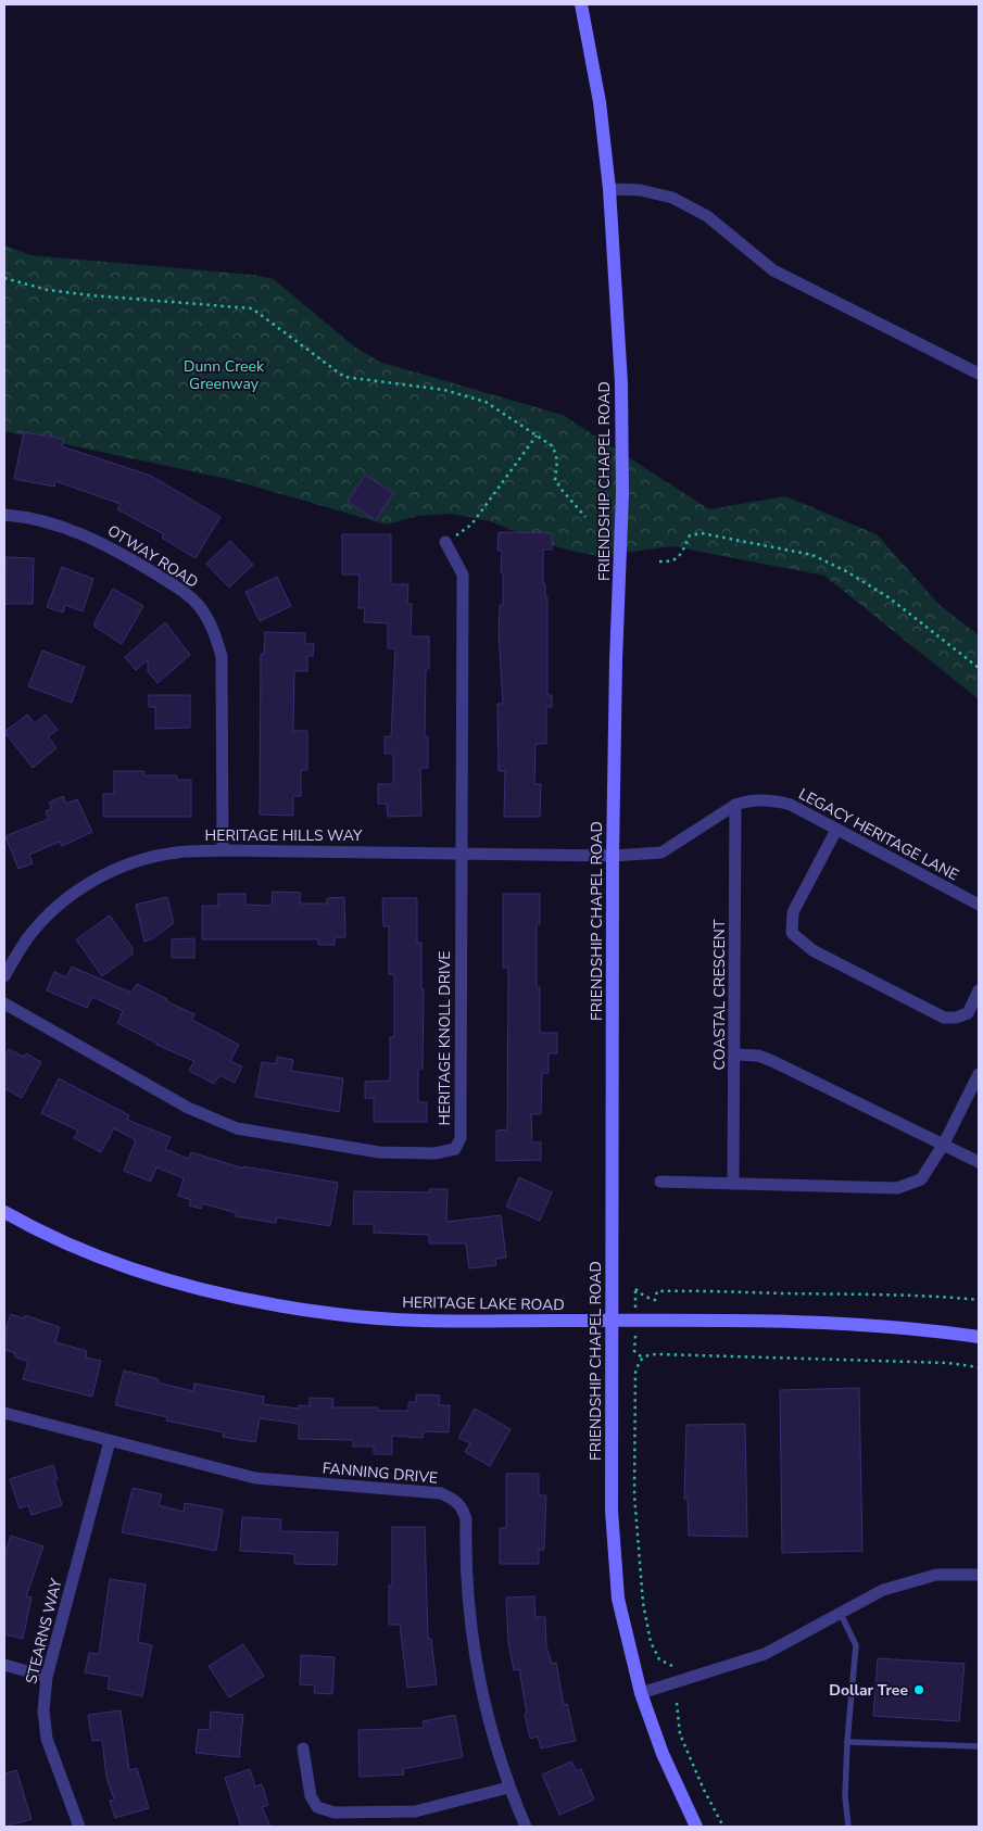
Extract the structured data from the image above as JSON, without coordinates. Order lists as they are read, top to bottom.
{
  "streets": {
    "street": [
      "FRIENDSHIP CHAPEL ROAD",
      "OTWAY ROAD",
      "LEGACY HERITAGE LANE",
      "HERITAGE HILLS WAY",
      "COASTAL CRESCENT",
      "HERITAGE KNOLL DRIVE",
      "HERITAGE LAKE ROAD",
      "FANNING DRIVE",
      "STEARNS WAY"
    ]
  },
  "crossings": [
    ["FRIENDSHIP CHAPEL ROAD", "LEGACY HERITAGE LANE"],
    ["FRIENDSHIP CHAPEL ROAD", "HERITAGE HILLS WAY"],
    ["FRIENDSHIP CHAPEL ROAD", "HERITAGE LAKE ROAD"],
    ["OTWAY ROAD", "HERITAGE HILLS WAY"],
    ["LEGACY HERITAGE LANE", "HERITAGE HILLS WAY"],
    ["LEGACY HERITAGE LANE", "COASTAL CRESCENT"],
    ["HERITAGE HILLS WAY", "HERITAGE KNOLL DRIVE"],
    ["FANNING DRIVE", "STEARNS WAY"]
  ],
  "parks": ["Dunn Creek Greenway"],
  "places": ["Dollar Tree"]
}
